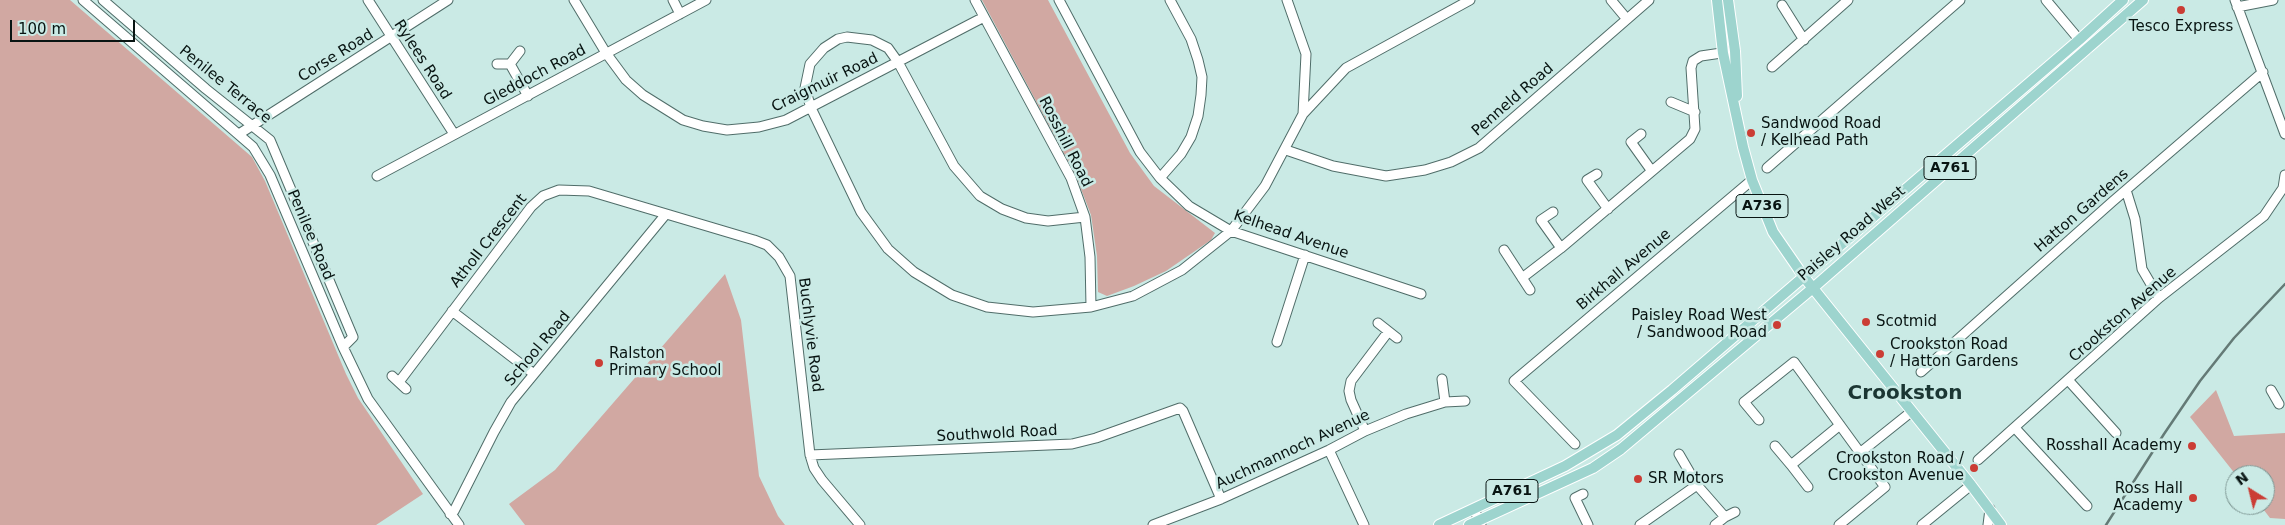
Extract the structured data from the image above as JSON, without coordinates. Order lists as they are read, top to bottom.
{
  "streets": {
    "main road": ["A761", "A736", "Paisley Road West"],
    "street": [
      "Corse Road",
      "Rylees Road",
      "Gleddoch Road",
      "Craigmuir Road",
      "Penilee Terrace",
      "Penneld Road",
      "Rosshill Road",
      "Hatton Gardens",
      "Penilee Road",
      "Kelhead Avenue",
      "Atholl Crescent",
      "Birkhall Avenue",
      "Crookston Avenue",
      "Buchlyvie Road",
      "School Road",
      "Southwold Road",
      "Auchmannoch Avenue"
    ]
  },
  "crossings": [
    ["Corse Road", "Rylees Road"],
    ["Corse Road", "Penilee Terrace"],
    ["Corse Road", "Penilee Road"],
    ["Rylees Road", "Gleddoch Road"],
    ["Gleddoch Road", "Craigmuir Road"],
    ["Craigmuir Road", "Rosshill Road"],
    ["Penilee Terrace", "Penilee Road"],
    ["A761", "Paisley Road West"],
    ["A736", "Paisley Road West"],
    ["A736", "Birkhall Avenue"],
    ["Penilee Road", "School Road"],
    ["Atholl Crescent", "Buchlyvie Road"],
    ["Atholl Crescent", "School Road"],
    ["Buchlyvie Road", "School Road"],
    ["Buchlyvie Road", "Southwold Road"],
    ["Southwold Road", "Auchmannoch Avenue"]
  ],
  "districts": ["Crookston"],
  "places": [
    "Tesco Express",
    "Sandwood Road / Kelhead Path",
    "Scotmid",
    "Paisley Road West / Sandwood Road",
    "Crookston Road / Hatton Gardens",
    "Ralston Primary School",
    "Rosshall Academy",
    "Crookston Road / Crookston Avenue",
    "SR Motors",
    "Ross Hall Academy"
  ],
  "scale_bar": "100 m",
  "north": "top left"
}
